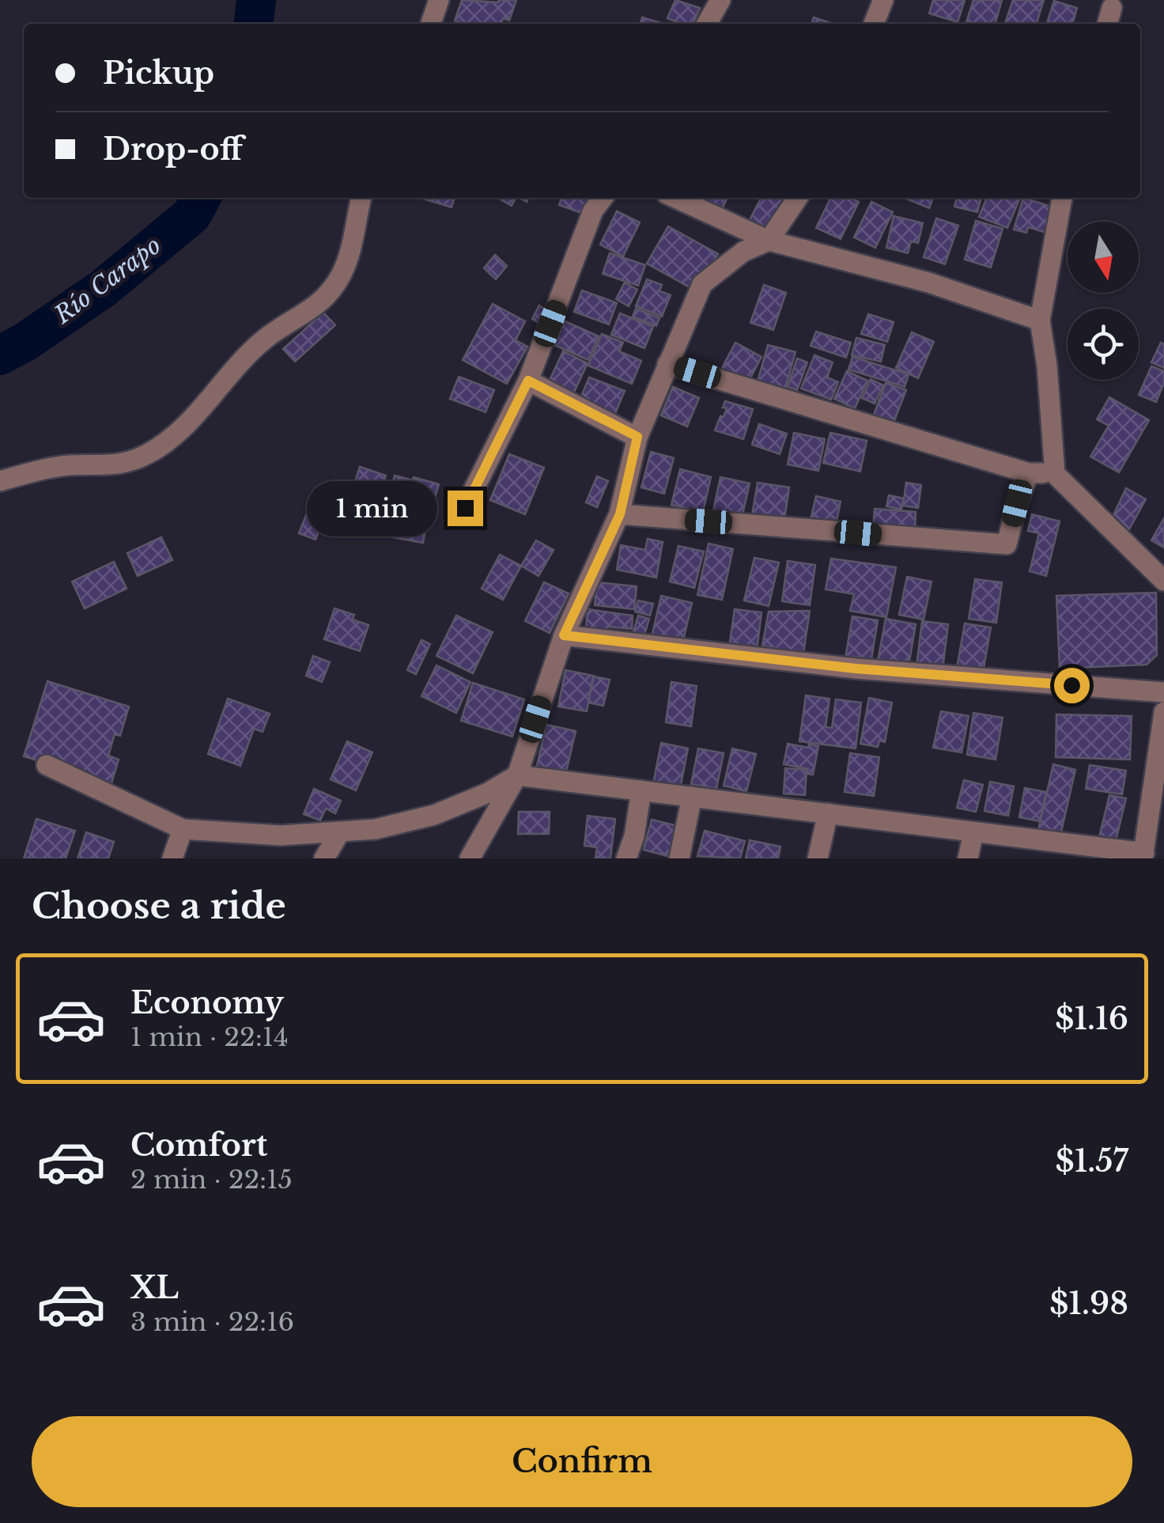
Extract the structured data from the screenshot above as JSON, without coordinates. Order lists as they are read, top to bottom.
{
  "water": ["Río Carapo"],
  "north": "bottom",
  "page": {
    "banner": ["Pickup", "Drop-off"],
    "bubble": "1 min",
    "heading": "Choose a ride",
    "list": [
      {
        "name": "Economy",
        "note": "1 min · 22:14",
        "value": "$1.16"
      },
      {
        "name": "Comfort",
        "note": "2 min · 22:15",
        "value": "$1.57"
      },
      {
        "name": "XL",
        "note": "3 min · 22:16",
        "value": "$1.98"
      }
    ],
    "buttons": "Confirm"
  }
}
